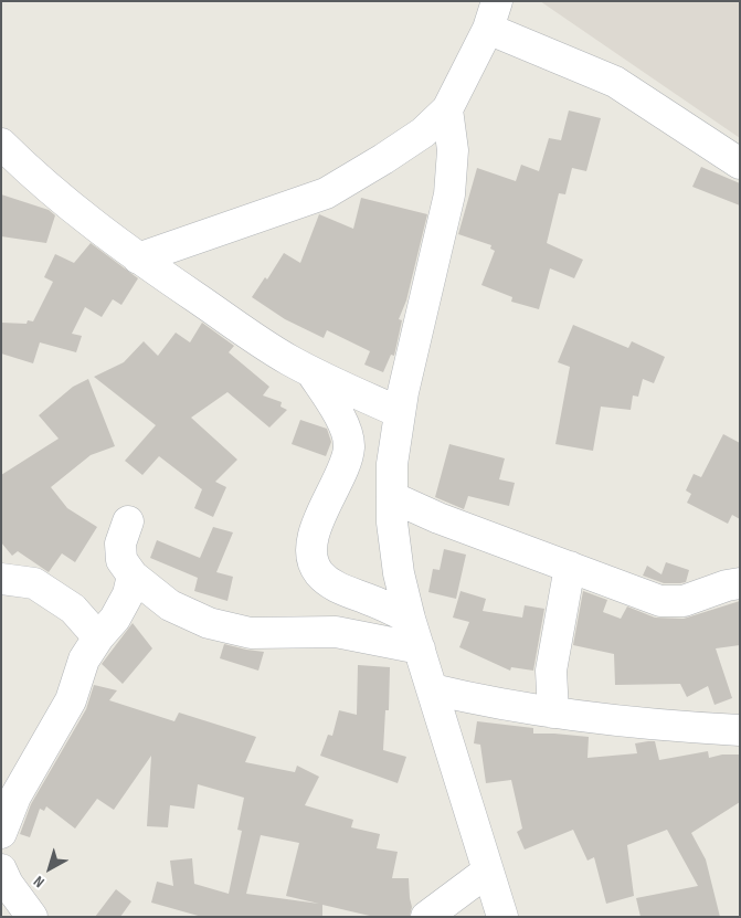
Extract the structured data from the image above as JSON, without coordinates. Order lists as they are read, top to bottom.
{
  "north": "bottom left"
}
